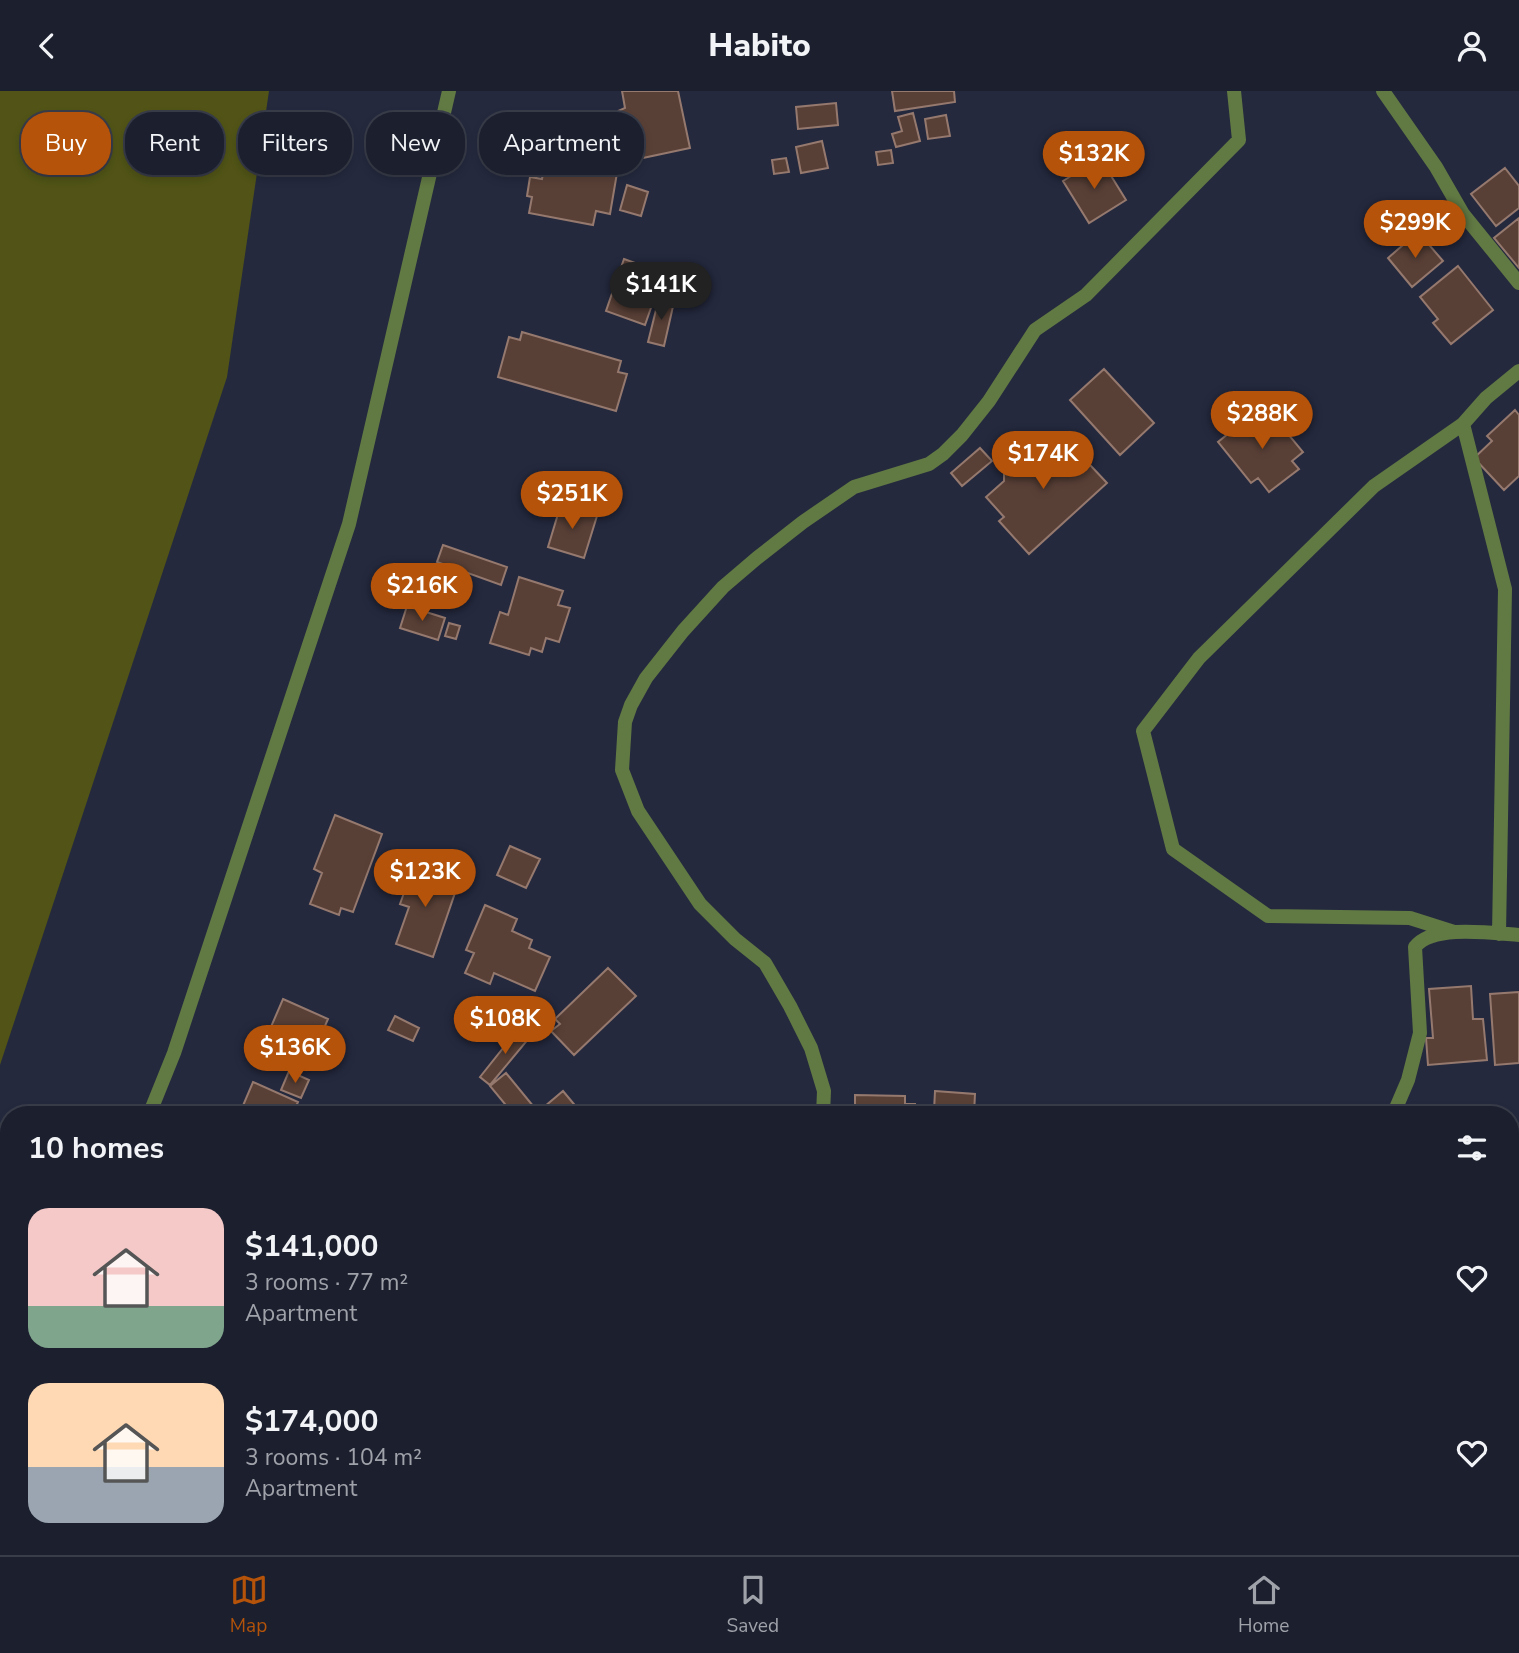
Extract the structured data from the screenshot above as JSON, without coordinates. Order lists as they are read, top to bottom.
{
  "page": {
    "header": "Habito",
    "chip": [
      "Buy",
      "Rent",
      "Filters",
      "New",
      "Apartment"
    ],
    "price": [
      "$132K",
      "$299K",
      "$141K",
      "$288K",
      "$174K",
      "$251K",
      "$216K",
      "$123K",
      "$108K",
      "$136K"
    ],
    "heading": "10 homes",
    "list": [
      {
        "name": "$141,000",
        "note": "3 rooms · 77 m² · Apartment"
      },
      {
        "name": "$174,000",
        "note": "3 rooms · 104 m² · Apartment"
      }
    ],
    "tabs": ["Map", "Saved", "Home"]
  }
}
